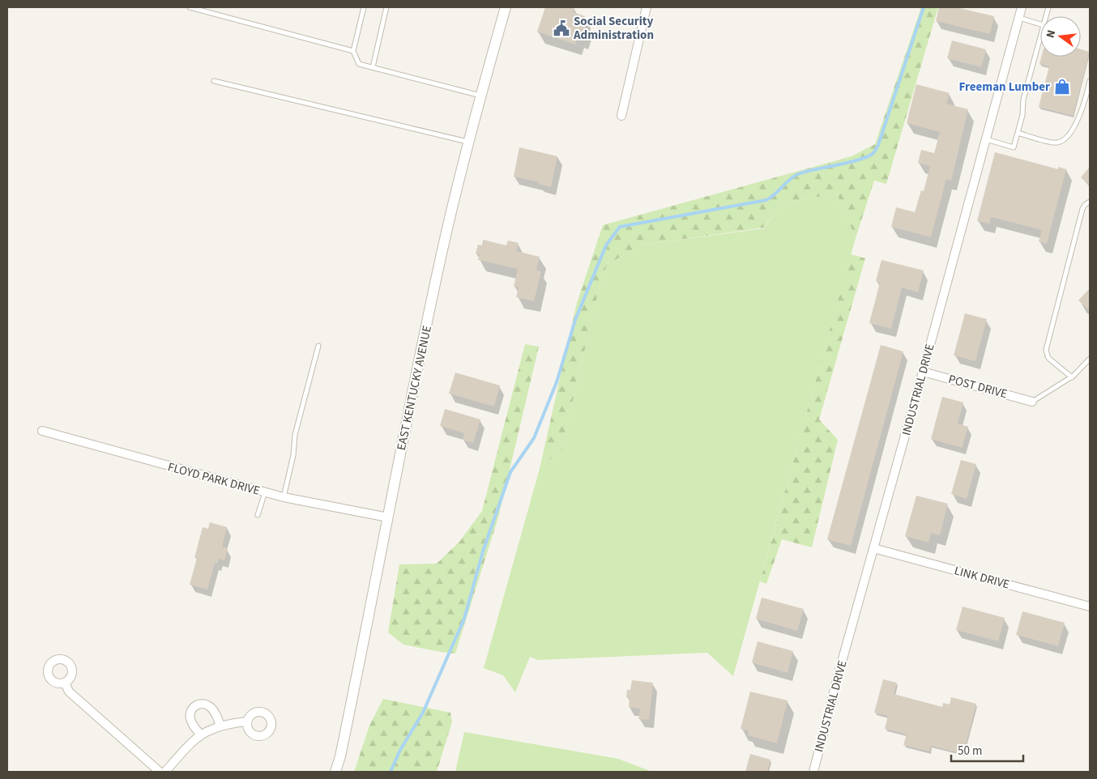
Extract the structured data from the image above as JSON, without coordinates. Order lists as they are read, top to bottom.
{
  "streets": {
    "street": [
      "POST DRIVE",
      "EAST KENTUCKY AVENUE",
      "INDUSTRIAL DRIVE",
      "FLOYD PARK DRIVE",
      "LINK DRIVE"
    ]
  },
  "crossings": [
    ["POST DRIVE", "INDUSTRIAL DRIVE"],
    ["EAST KENTUCKY AVENUE", "FLOYD PARK DRIVE"],
    ["INDUSTRIAL DRIVE", "LINK DRIVE"]
  ],
  "places": {
    "public building": ["Social Security Administration"],
    "shop": ["Freeman Lumber"]
  },
  "scale_bar": "50 m",
  "north": "left"
}
